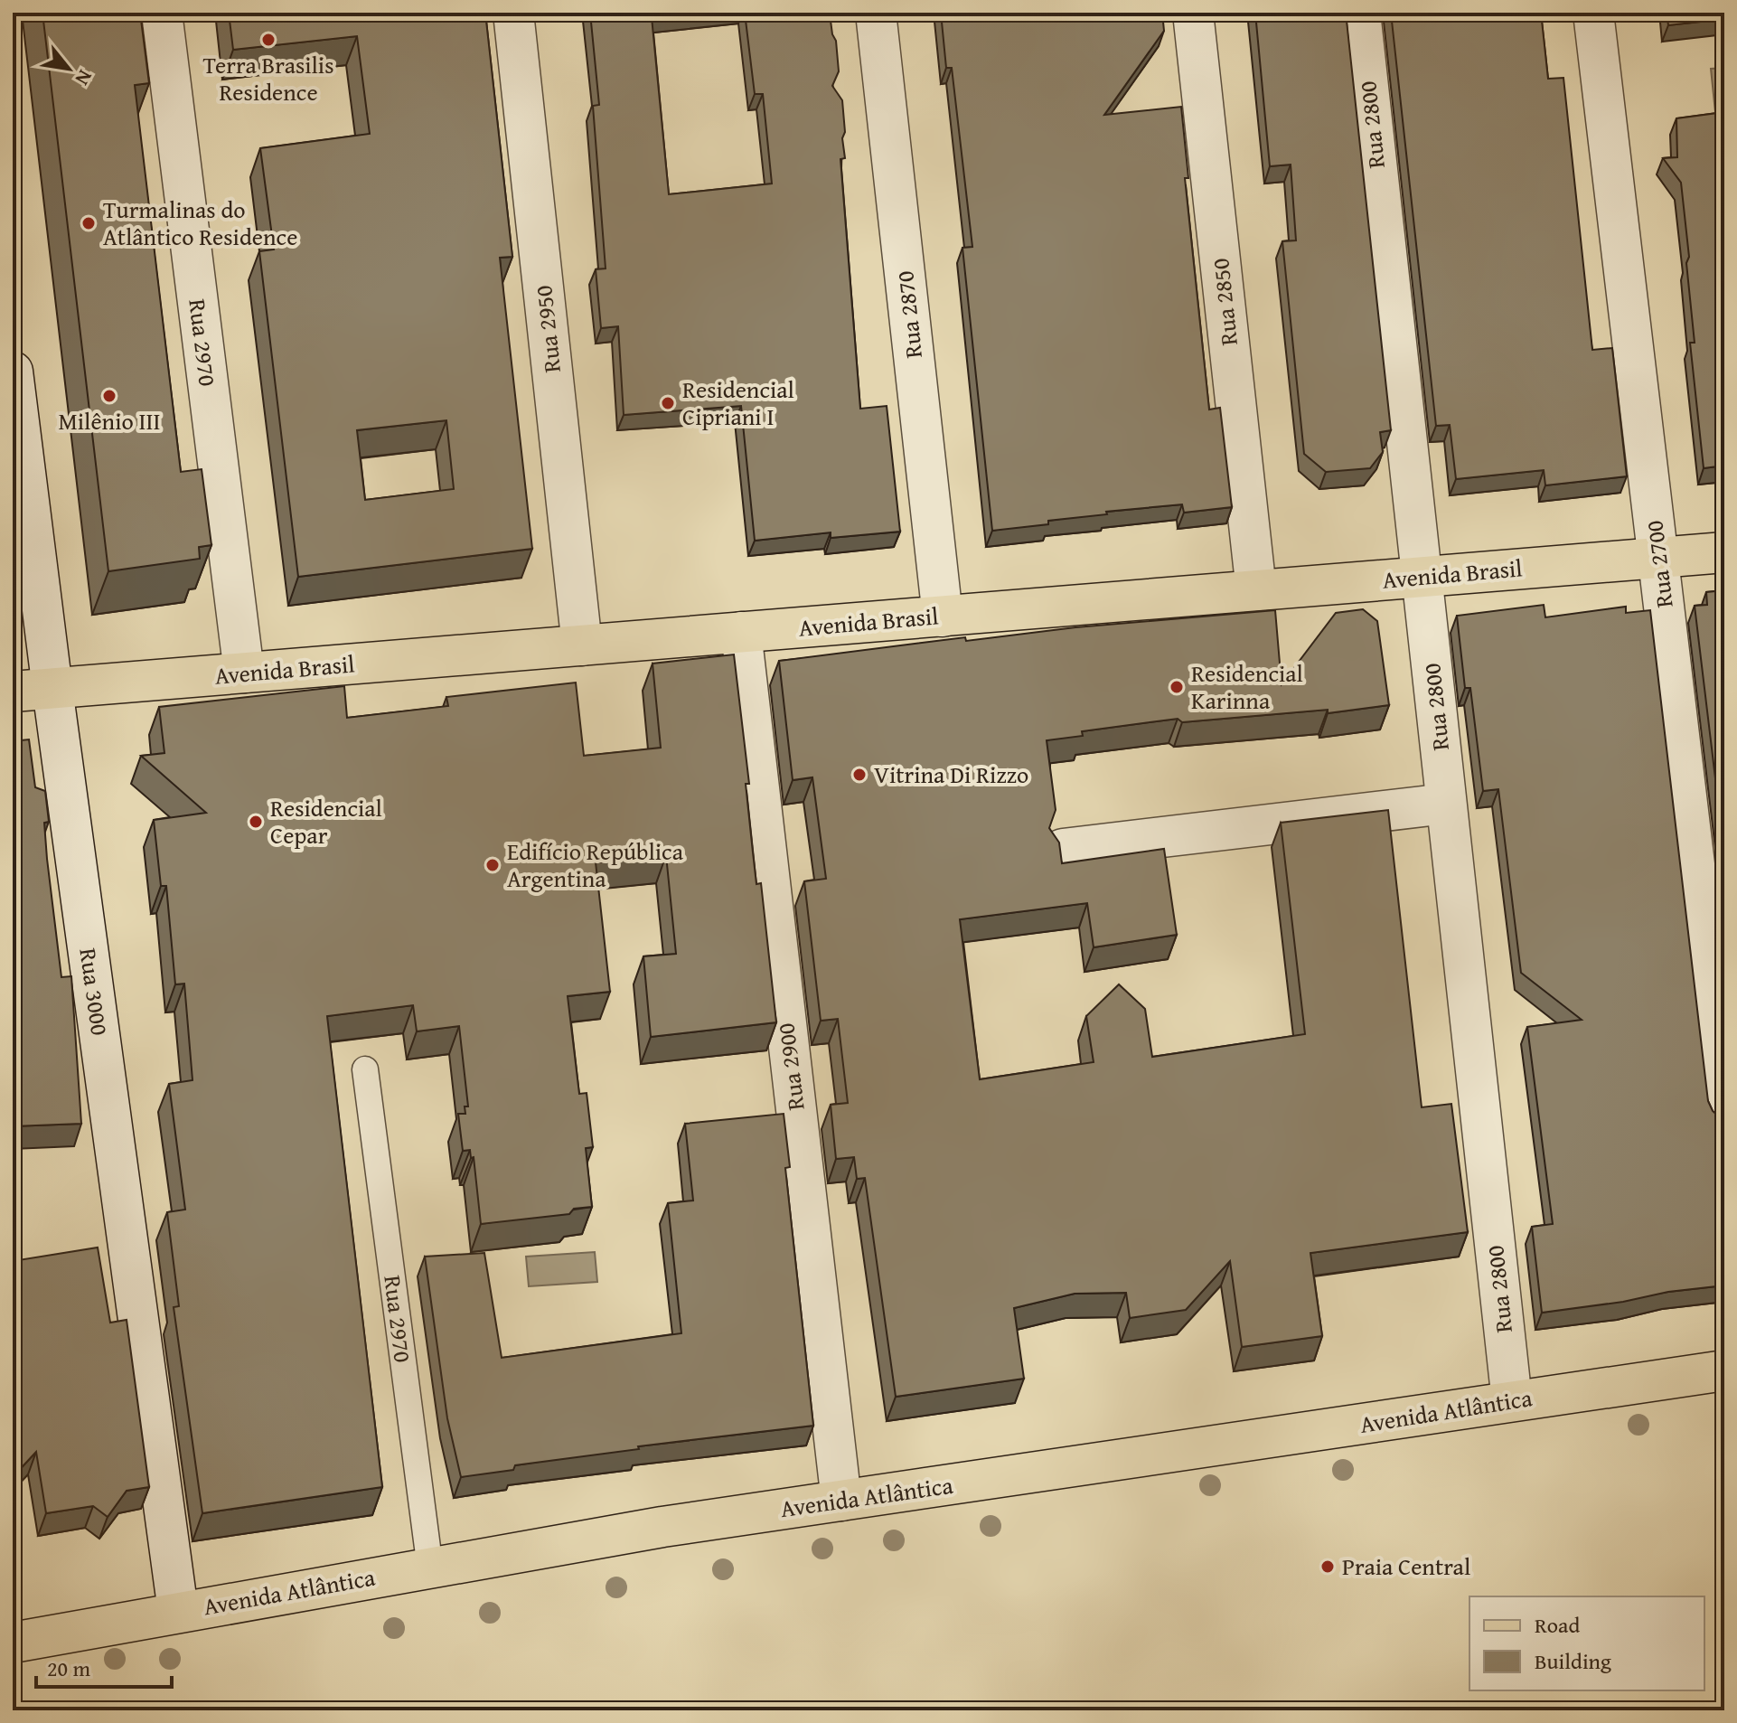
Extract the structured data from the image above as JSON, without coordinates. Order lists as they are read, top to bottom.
{
  "streets": {
    "main road": ["Avenida Brasil", "Avenida Atlântica"],
    "street": [
      "Rua 2800",
      "Rua 2850",
      "Rua 2870",
      "Rua 2950",
      "Rua 2970",
      "Rua 2700",
      "Rua 3000",
      "Rua 2900"
    ]
  },
  "crossings": [
    ["Rua 2800", "Avenida Brasil"],
    ["Rua 2800", "Avenida Atlântica"],
    ["Rua 2850", "Avenida Brasil"],
    ["Rua 2870", "Avenida Brasil"],
    ["Rua 2950", "Avenida Brasil"],
    ["Rua 2970", "Avenida Brasil"],
    ["Rua 2970", "Avenida Atlântica"],
    ["Rua 2700", "Avenida Brasil"],
    ["Avenida Brasil", "Rua 3000"],
    ["Avenida Brasil", "Rua 2900"],
    ["Rua 3000", "Avenida Atlântica"],
    ["Rua 2900", "Avenida Atlântica"]
  ],
  "places": [
    "Terra Brasilis Residence",
    "Turmalinas do Atlântico Residence",
    "Milênio III",
    "Residencial Cipriani I",
    "Residencial Karinna",
    "Vitrina Di Rizzo",
    "Residencial Cepar",
    "Edifício República Argentina",
    "Praia Central"
  ],
  "legend": ["Road", "Building"],
  "scale_bar": "20 m",
  "north": "bottom right"
}
